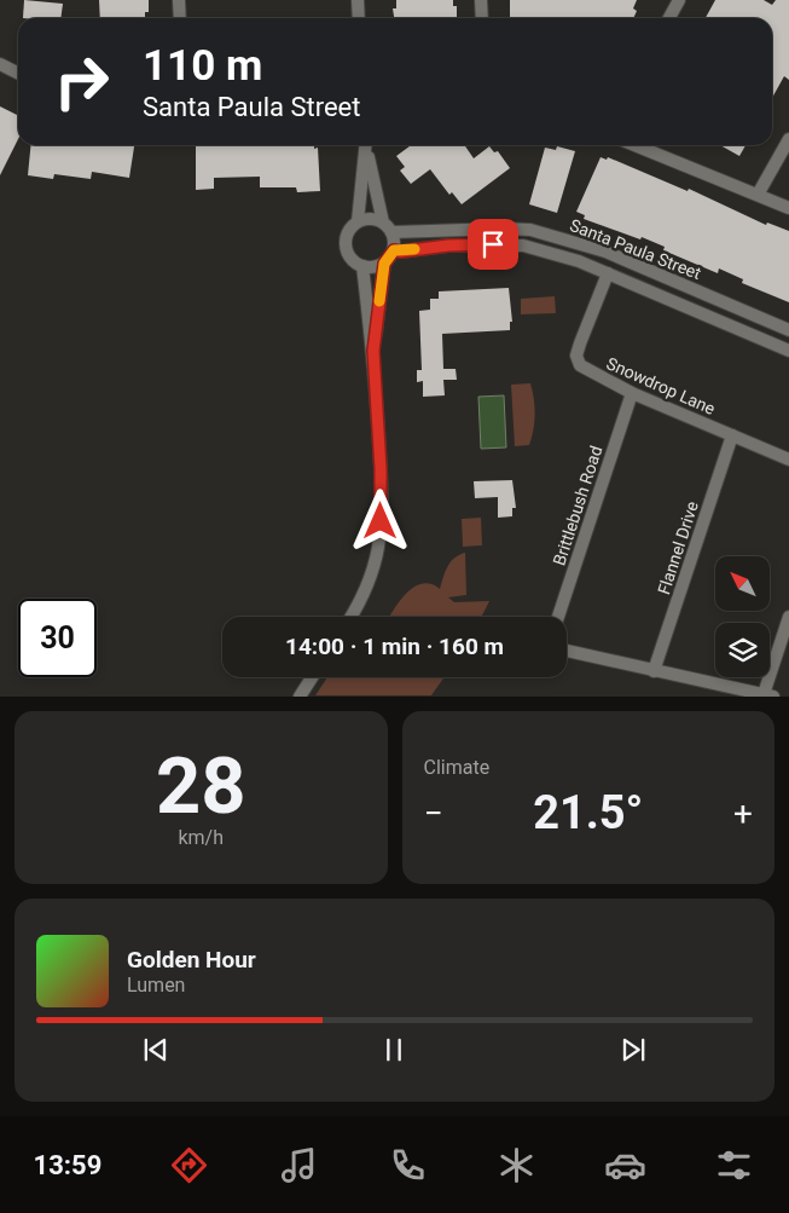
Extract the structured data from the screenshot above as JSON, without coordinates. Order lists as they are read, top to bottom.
{
  "streets": {
    "street": [
      "Santa Paula Street",
      "Snowdrop Lane",
      "Brittlebush Road",
      "Flannel Drive"
    ]
  },
  "crossings": [
    ["Santa Paula Street", "Snowdrop Lane"],
    ["Snowdrop Lane", "Brittlebush Road"],
    ["Snowdrop Lane", "Flannel Drive"]
  ],
  "north": "top left",
  "page": {
    "turn": ["110 m", "Santa Paula Street"],
    "limit": "30",
    "trip": "14:00 · 1 min · 160 m",
    "tile": [
      ["28", "km/h"],
      "Climate"
    ],
    "heat": ["−", "21.5°", "+"],
    "song": ["Golden Hour", "Lumen"],
    "tabs": "13:59"
  }
}
